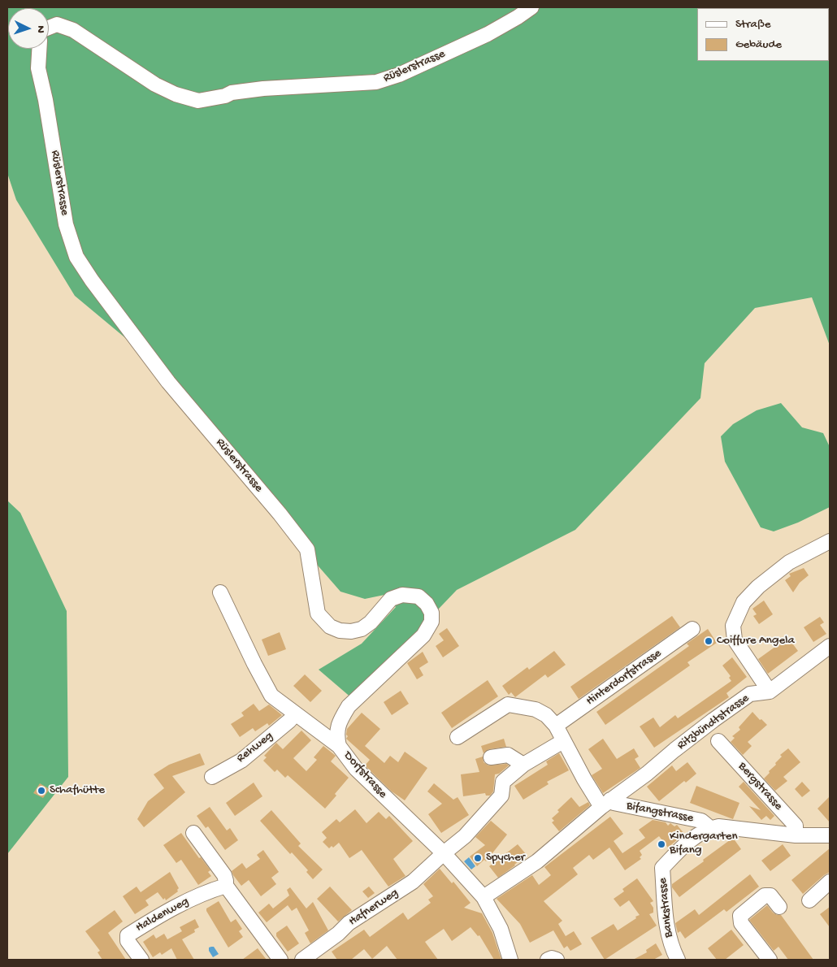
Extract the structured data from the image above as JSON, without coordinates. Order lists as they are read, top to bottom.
{
  "streets": {
    "street": [
      "Rüslerstrasse",
      "Hinterdorfstrasse",
      "Ritzbündtstrasse",
      "Rehweg",
      "Dorfstrasse",
      "Bergstrasse",
      "Bifangstrasse",
      "Hafnerweg",
      "Bankstrasse",
      "Haldenweg"
    ]
  },
  "crossings": [
    ["Rüslerstrasse", "Dorfstrasse"],
    ["Ritzbündtstrasse", "Bifangstrasse"],
    ["Rehweg", "Dorfstrasse"],
    ["Dorfstrasse", "Hafnerweg"],
    ["Bergstrasse", "Bifangstrasse"],
    ["Bifangstrasse", "Bankstrasse"]
  ],
  "places": [
    "Coiffure Angela",
    "Schafhütte",
    "Kindergarten Bifang",
    "Spycher"
  ],
  "legend": ["Straße", "Gebäude"],
  "north": "right"
}
